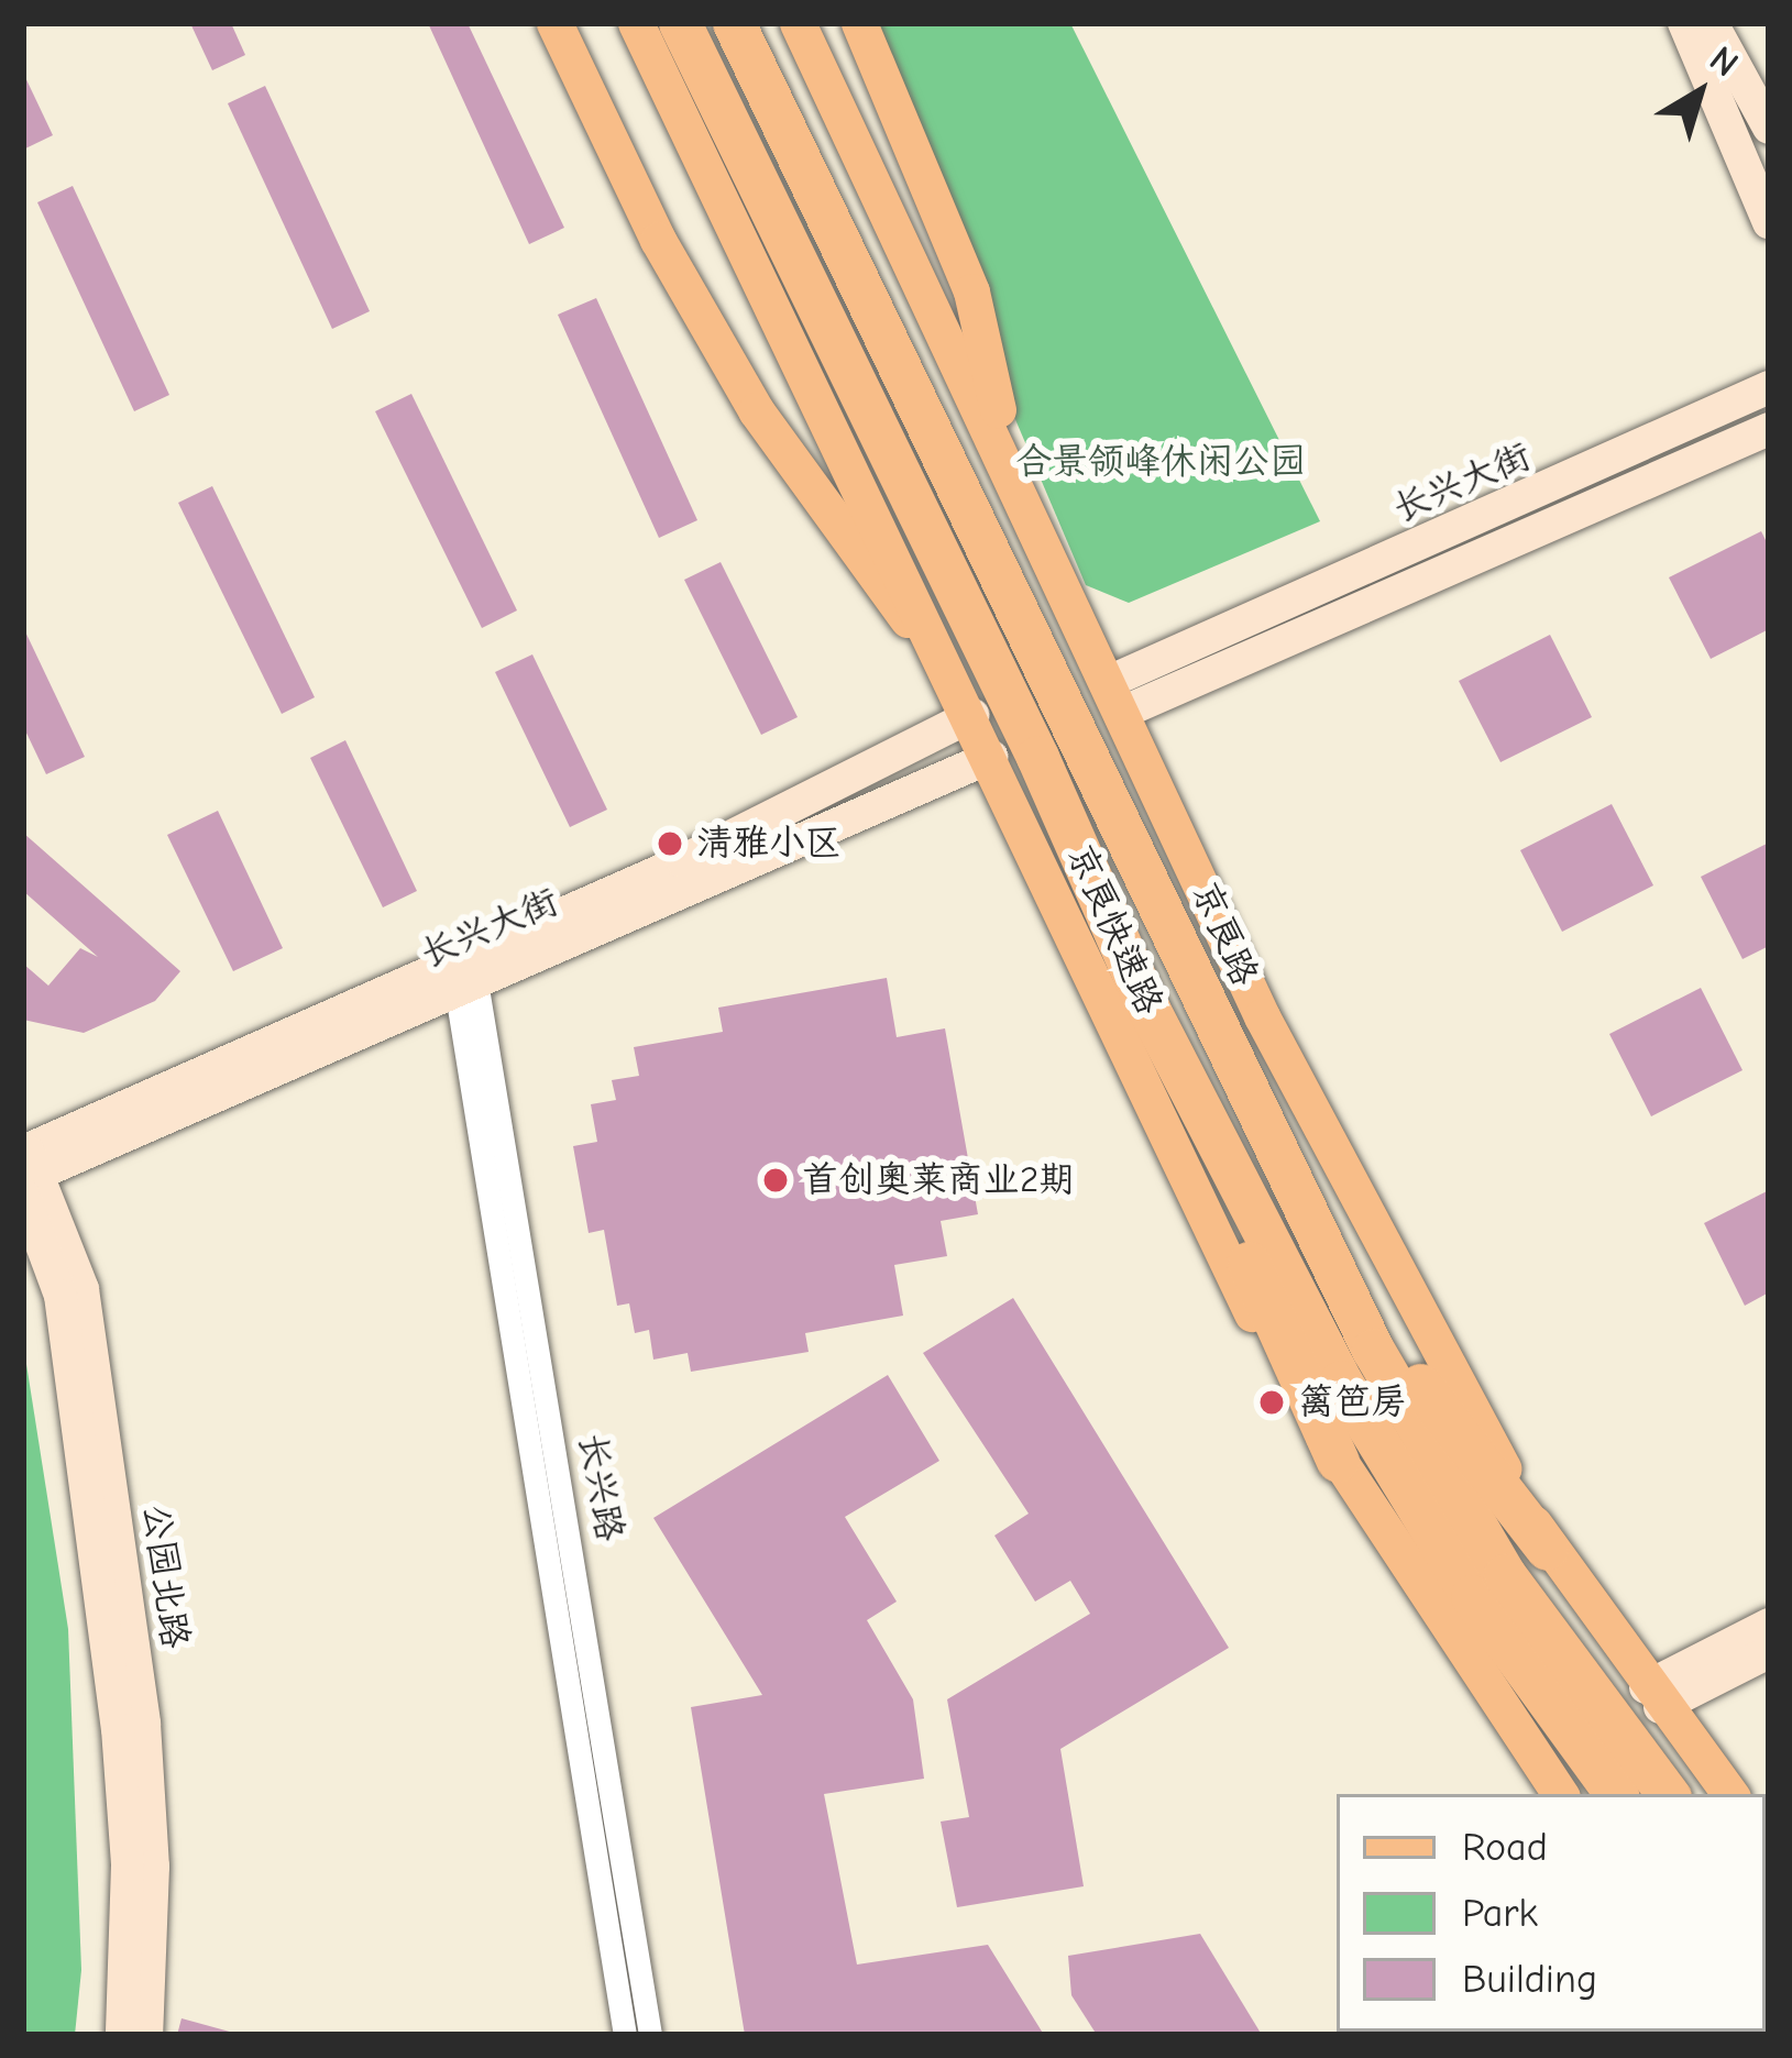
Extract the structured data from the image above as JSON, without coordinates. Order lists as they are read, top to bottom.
{
  "streets": {
    "highway": ["京良快速路"],
    "main road": ["京良路"],
    "street": ["长兴大街", "长兴路", "公园北路"]
  },
  "crossings": [
    ["长兴大街", "京良路"],
    ["长兴大街", "长兴路"],
    ["长兴大街", "公园北路"]
  ],
  "parks": ["合景领峰休闲公园"],
  "places": ["清雅小区", "首创奥莱商业2期", "篱笆房"],
  "legend": ["Road", "Park", "Building"],
  "north": "top right"
}
